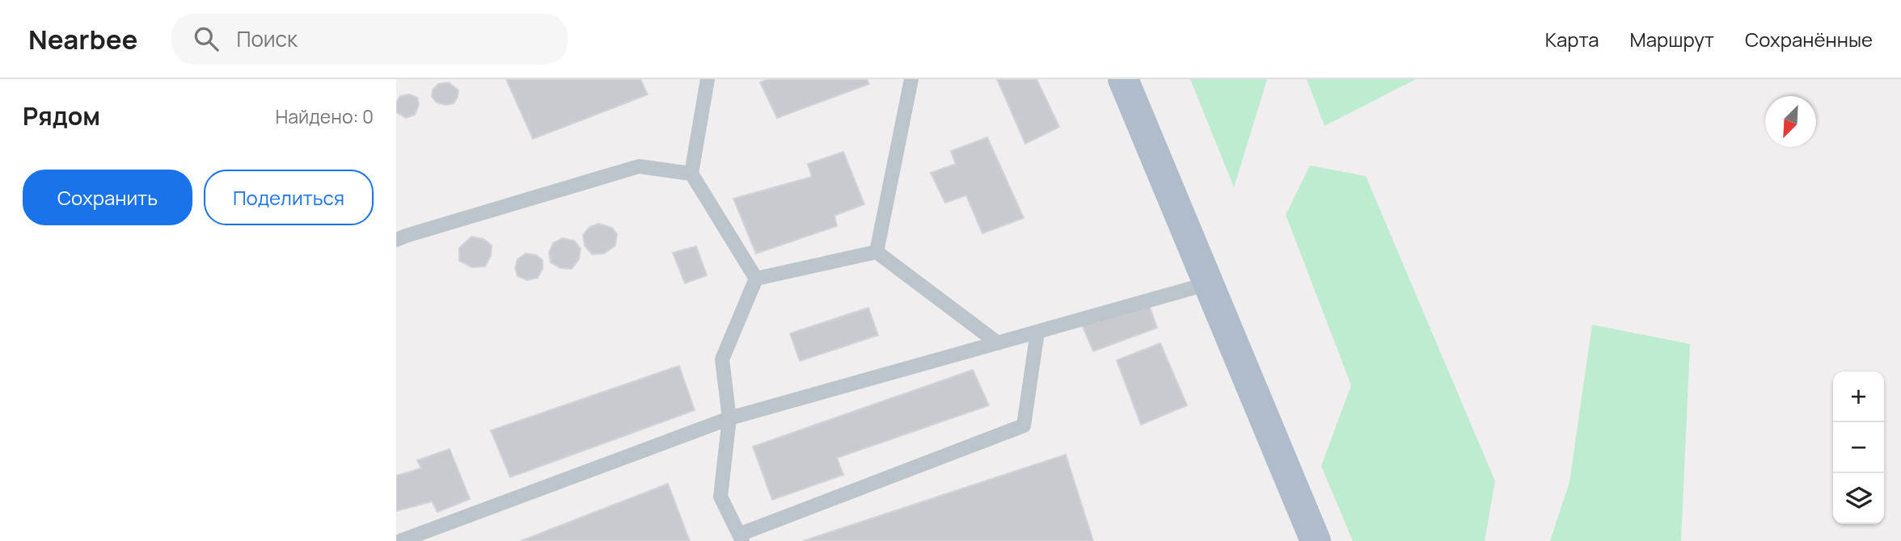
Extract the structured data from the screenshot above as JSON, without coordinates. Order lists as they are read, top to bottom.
{
  "north": "bottom left",
  "page": {
    "header": "Nearbee",
    "search": "Поиск",
    "nav": ["Карта", "Маршрут", "Сохранённые"],
    "heading": ["Рядом", "Найдено: 0"],
    "buttons": ["Сохранить", "Поделиться"],
    "map_buttons": ["+", "−"]
  }
}
